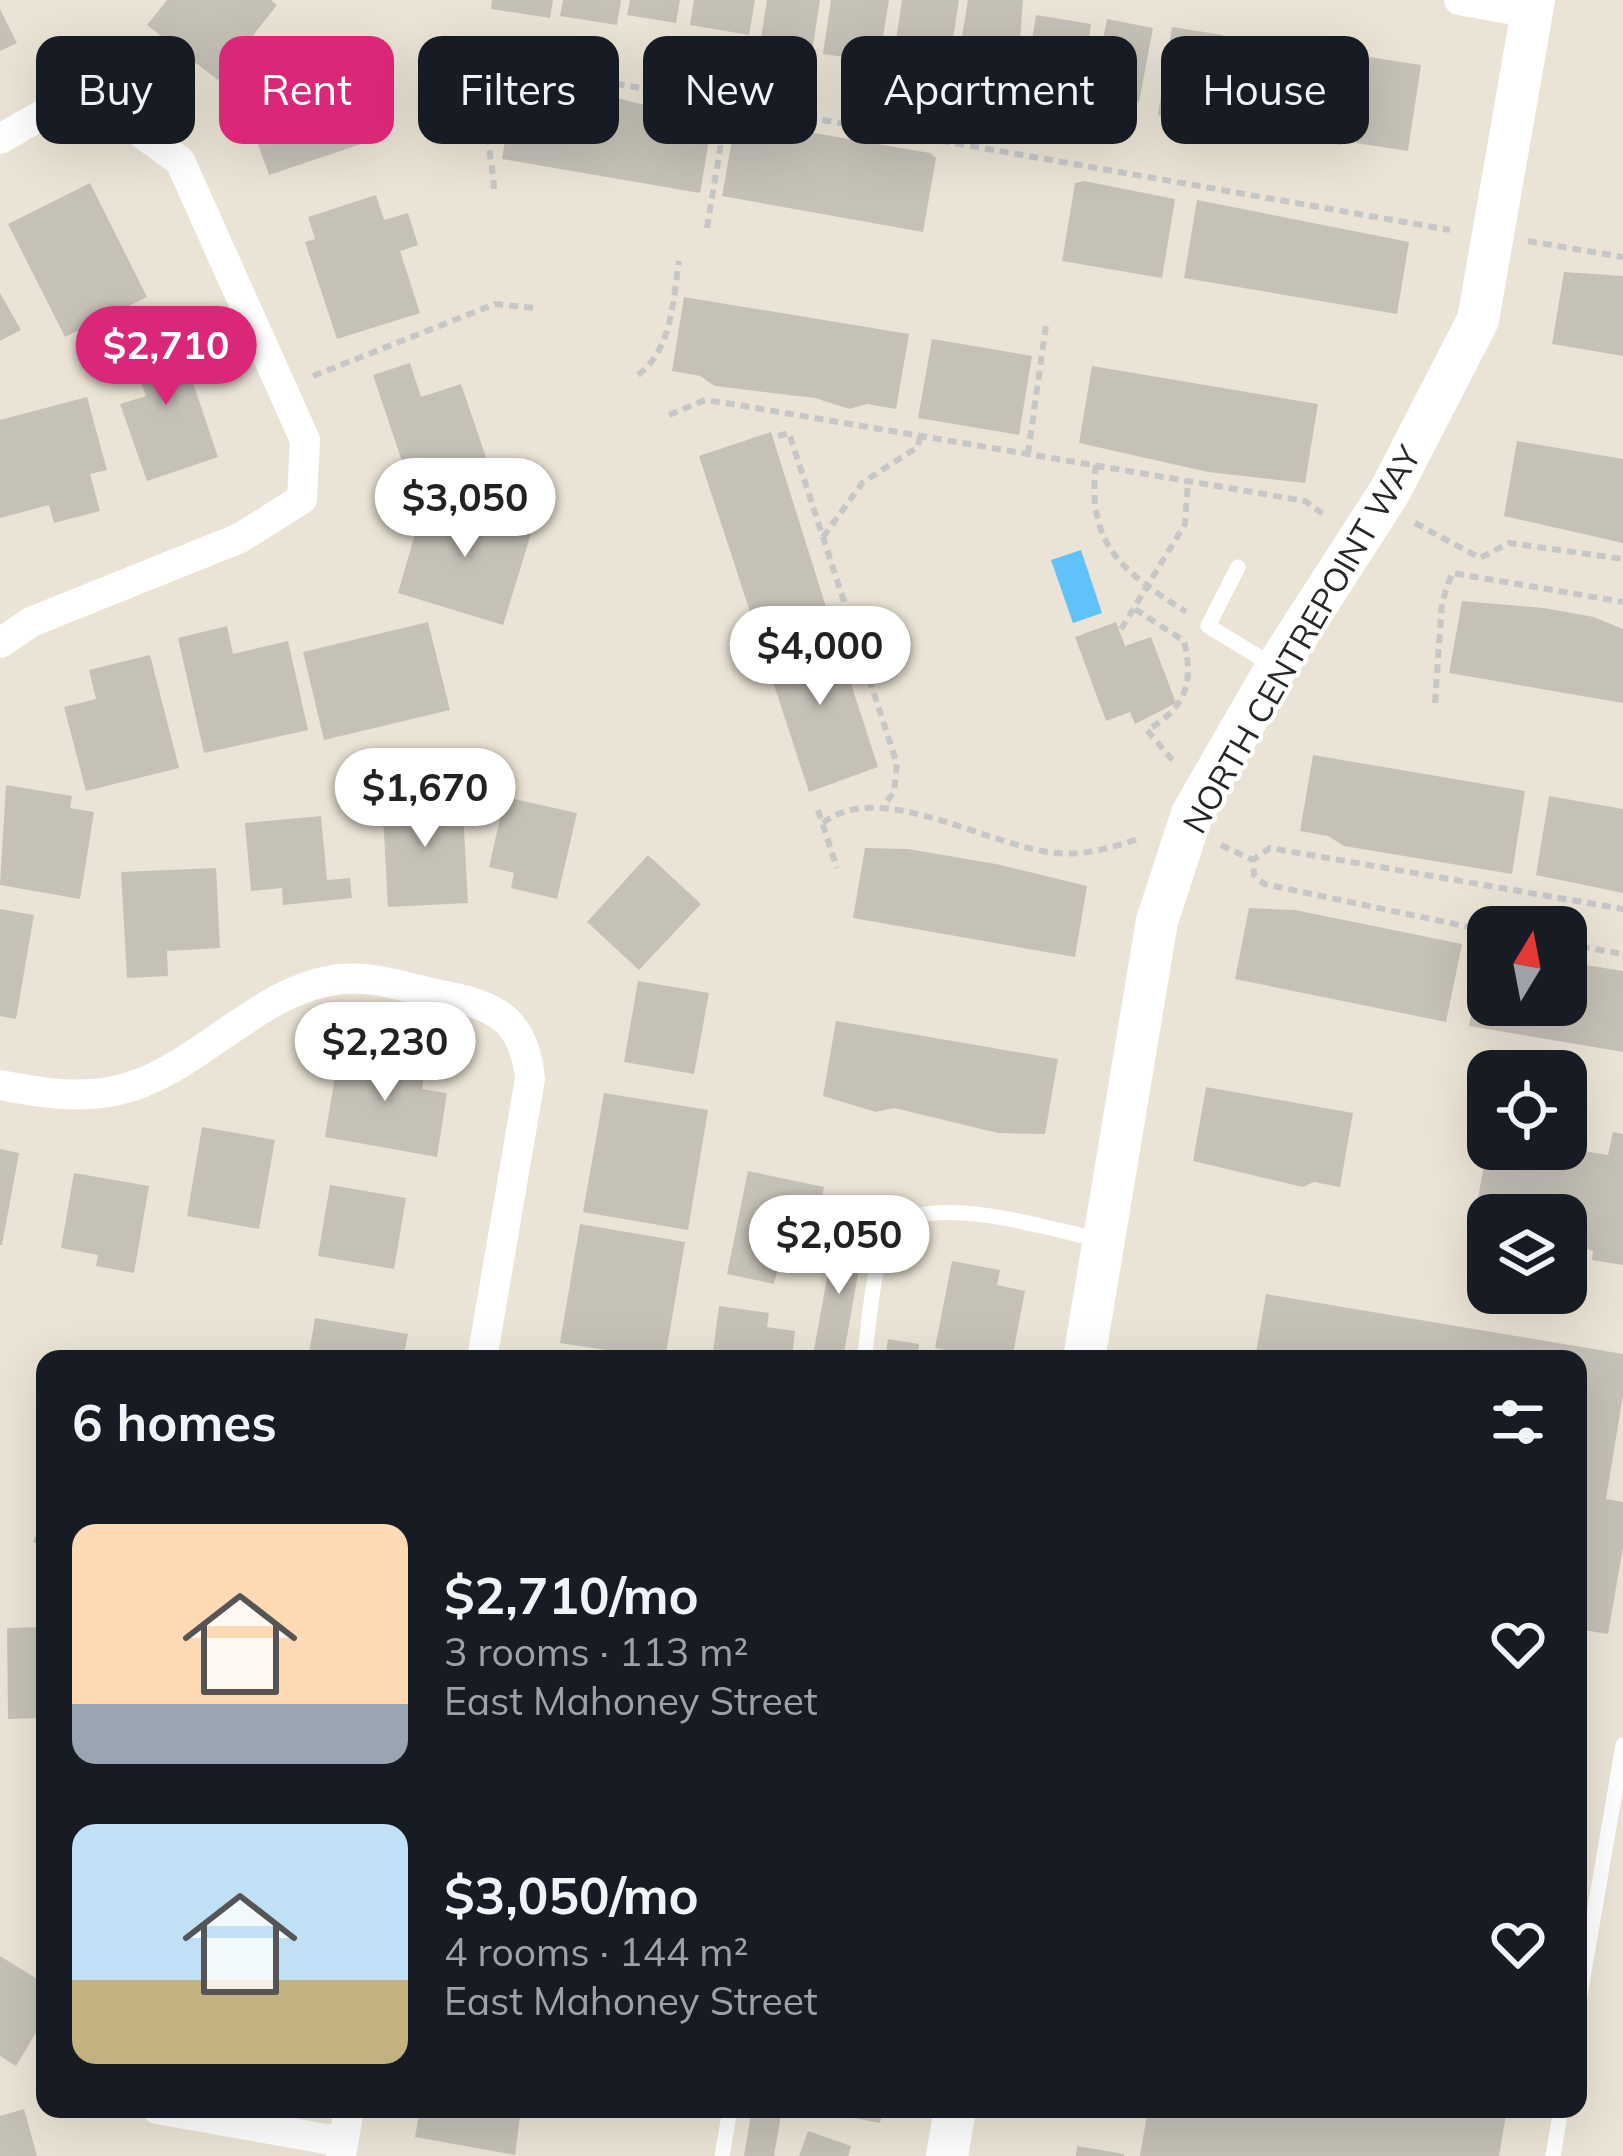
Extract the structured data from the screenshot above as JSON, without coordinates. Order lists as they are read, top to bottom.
{
  "streets": {
    "street": ["NORTH CENTREPOINT WAY"]
  },
  "north": "top",
  "page": {
    "chip": [
      "Buy",
      "Rent",
      "Filters",
      "New",
      "Apartment",
      "House"
    ],
    "price": [
      "$2,710",
      "$3,050",
      "$4,000",
      "$1,670",
      "$2,230",
      "$2,050"
    ],
    "heading": "6 homes",
    "list": [
      {
        "name": "$2,710/mo",
        "note": "3 rooms · 113 m² · East Mahoney Street"
      },
      {
        "name": "$3,050/mo",
        "note": "4 rooms · 144 m² · East Mahoney Street"
      }
    ]
  }
}
